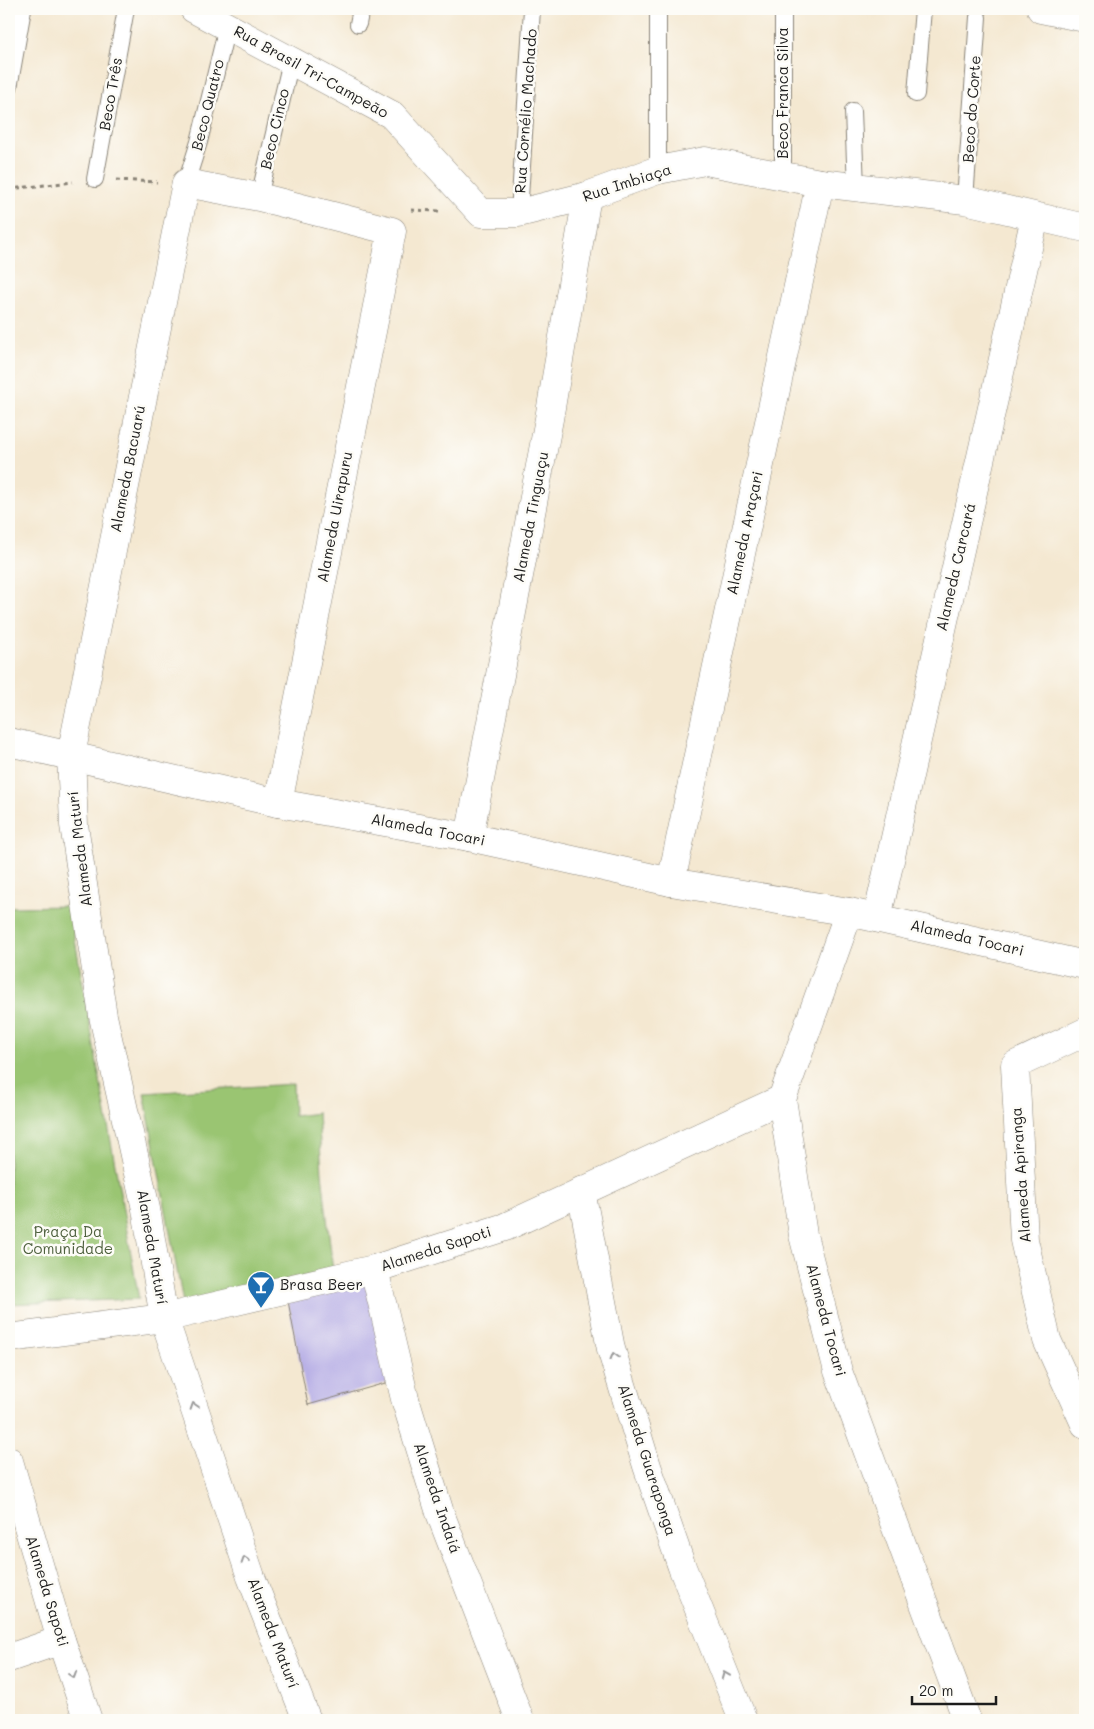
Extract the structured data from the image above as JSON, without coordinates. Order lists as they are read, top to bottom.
{
  "streets": {
    "street": [
      "Rua Brasil Tri-Campeão",
      "Rua Imbiaça",
      "Alameda Bacuarú",
      "Alameda Uirapuru",
      "Alameda Tinguaçu",
      "Alameda Araçari",
      "Alameda Carcará",
      "Alameda Tocari",
      "Alameda Maturí",
      "Alameda Apiranga",
      "Alameda Sapoti",
      "Alameda Guaraponga",
      "Alameda Indaiá"
    ],
    "lane": [
      "Beco Franca Silva",
      "Beco Três",
      "Beco Quatro",
      "Beco do Corte",
      "Rua Cornélio Machado",
      "Beco Cinco"
    ]
  },
  "crossings": [
    ["Rua Brasil Tri-Campeão", "Beco Quatro"],
    ["Rua Brasil Tri-Campeão", "Beco Cinco"],
    ["Rua Brasil Tri-Campeão", "Rua Imbiaça"],
    ["Beco Franca Silva", "Rua Imbiaça"],
    ["Beco Quatro", "Alameda Bacuarú"],
    ["Beco do Corte", "Rua Imbiaça"],
    ["Rua Cornélio Machado", "Rua Imbiaça"],
    ["Rua Imbiaça", "Alameda Tinguaçu"],
    ["Rua Imbiaça", "Alameda Araçari"],
    ["Rua Imbiaça", "Alameda Carcará"],
    ["Alameda Bacuarú", "Alameda Tocari"],
    ["Alameda Bacuarú", "Alameda Maturí"],
    ["Alameda Uirapuru", "Alameda Tocari"],
    ["Alameda Tinguaçu", "Alameda Tocari"],
    ["Alameda Araçari", "Alameda Tocari"],
    ["Alameda Carcará", "Alameda Tocari"],
    ["Alameda Tocari", "Alameda Maturí"],
    ["Alameda Tocari", "Alameda Sapoti"],
    ["Alameda Maturí", "Alameda Sapoti"],
    ["Alameda Sapoti", "Alameda Guaraponga"],
    ["Alameda Sapoti", "Alameda Indaiá"]
  ],
  "one_way": ["Alameda Maturí", "Alameda Guaraponga"],
  "parks": ["Praça Da Comunidade"],
  "places": {
    "bar": ["Brasa Beer"]
  },
  "scale_bar": "20 m"
}
